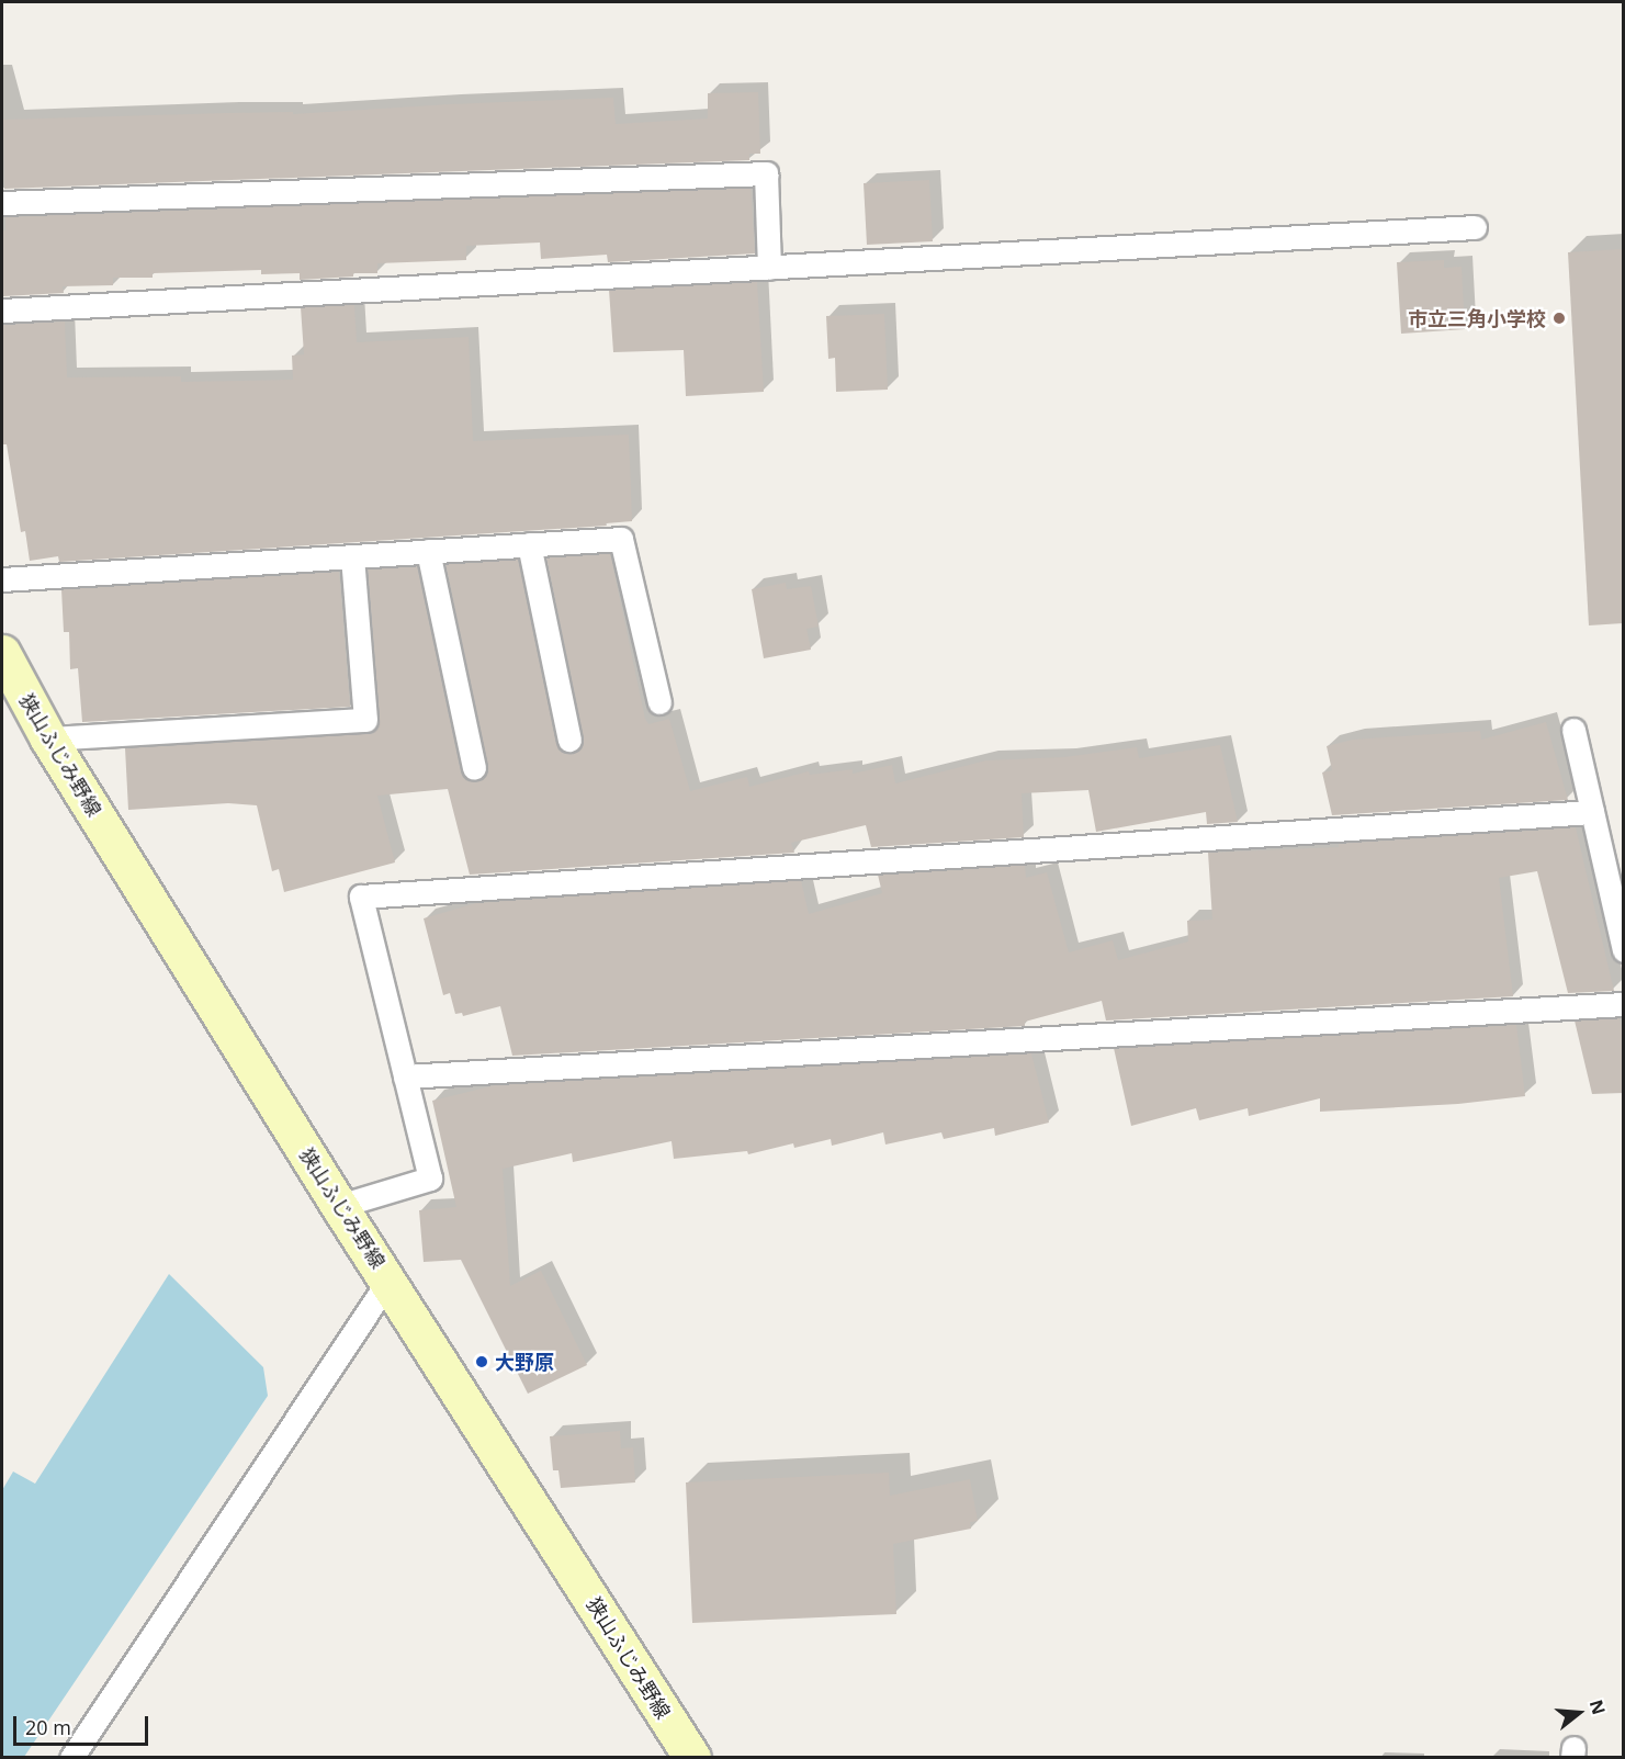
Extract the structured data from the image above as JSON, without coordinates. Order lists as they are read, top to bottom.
{
  "streets": {
    "main road": ["狭山ふじみ野線"]
  },
  "places": ["市立三角小学校", "大野原"],
  "scale_bar": "20 m",
  "north": "right"
}
